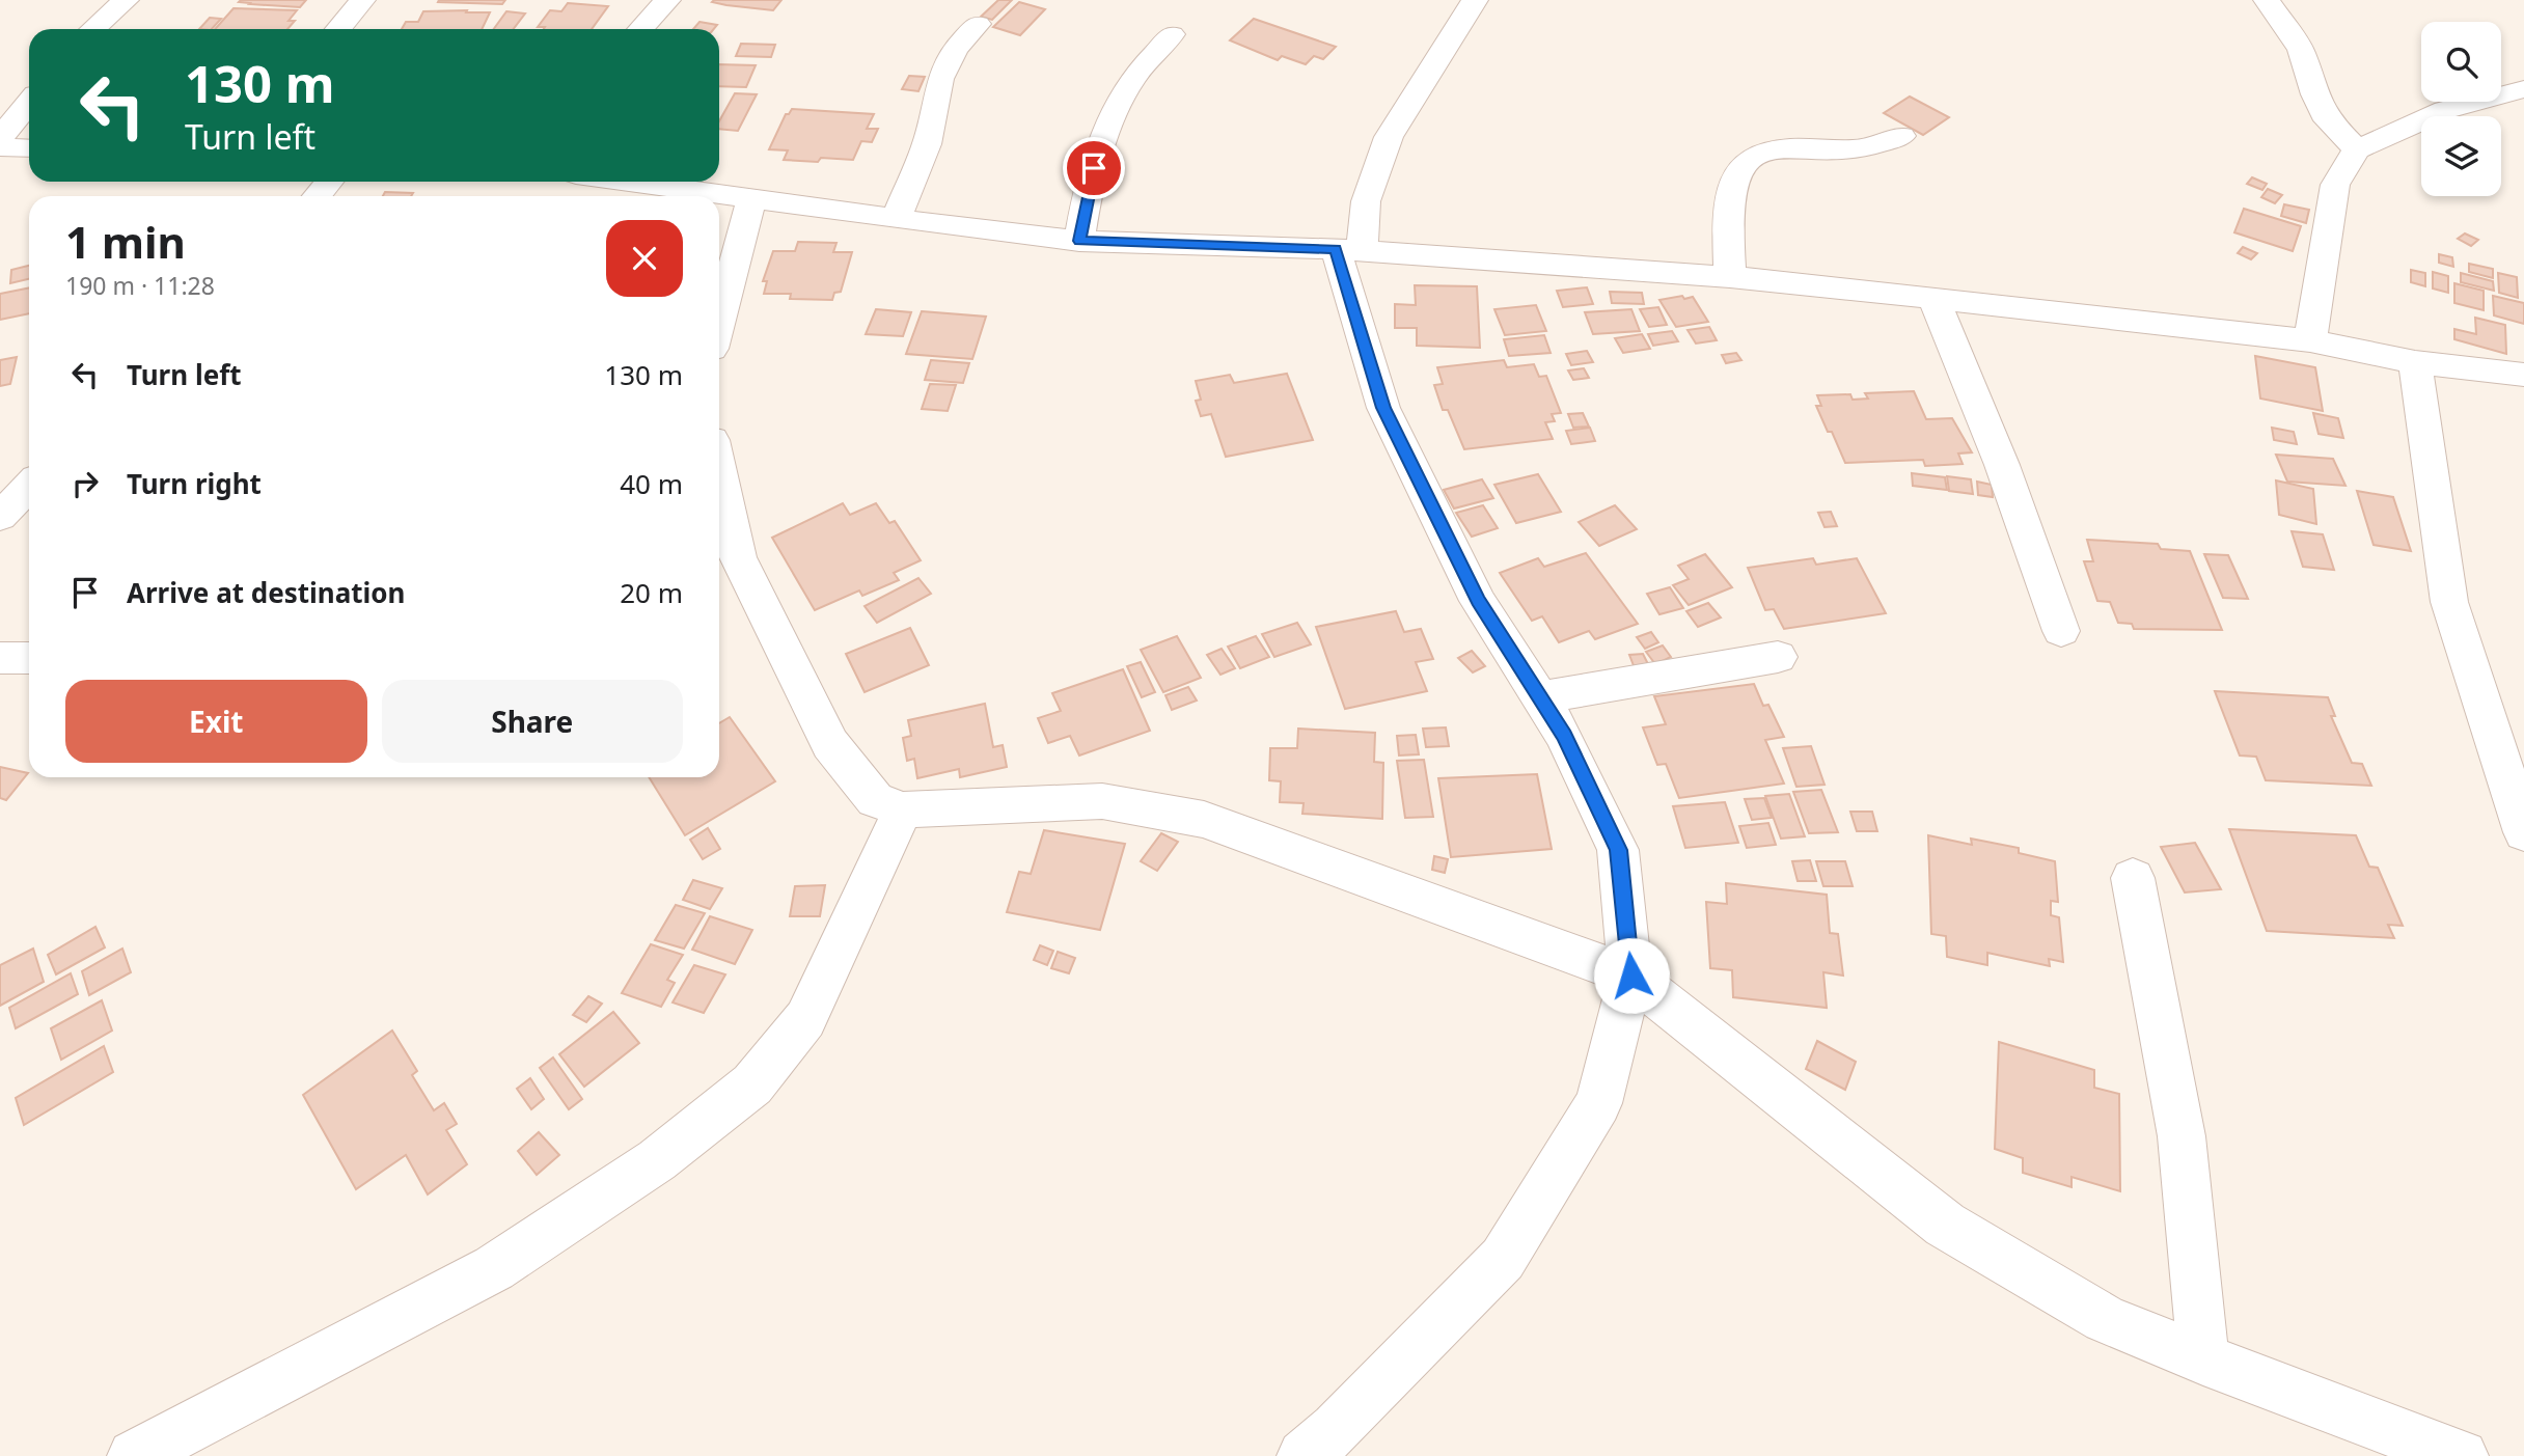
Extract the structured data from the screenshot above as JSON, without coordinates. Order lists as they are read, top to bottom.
{
  "page": {
    "turn": ["130 m", "Turn left"],
    "heading": ["1 min", "190 m · 11:28"],
    "list": [
      {
        "name": "Turn left",
        "value": "130 m"
      },
      {
        "name": "Turn right",
        "value": "40 m"
      },
      {
        "name": "Arrive at destination",
        "value": "20 m"
      }
    ],
    "buttons": ["Exit", "Share"]
  }
}
